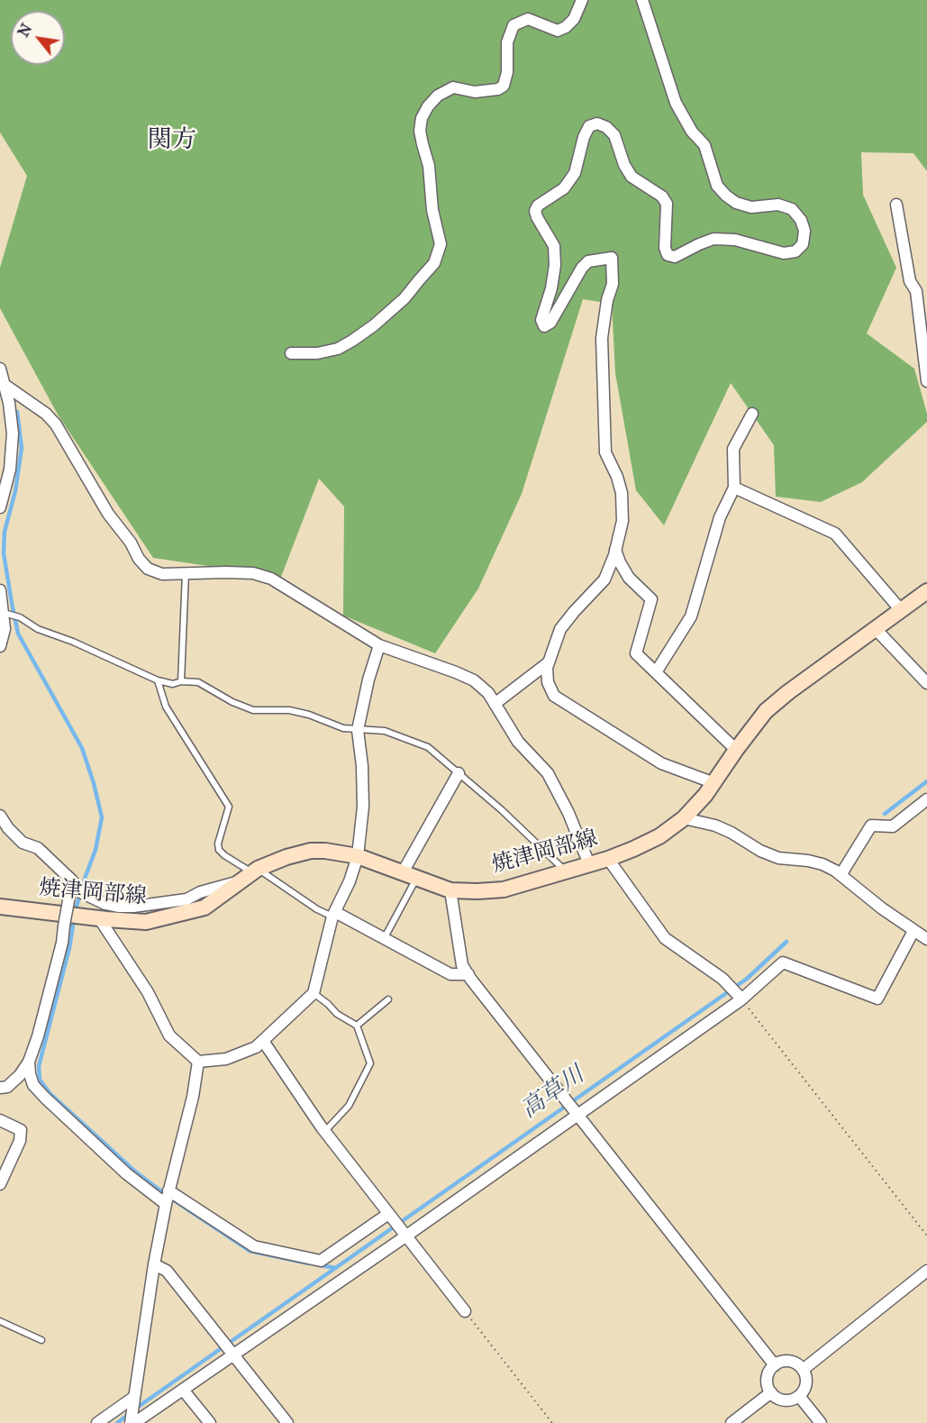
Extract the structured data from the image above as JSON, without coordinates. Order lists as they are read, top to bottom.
{
  "streets": {
    "main road": ["焼津岡部線"]
  },
  "districts": ["関方"],
  "water": ["高草川"],
  "north": "top left"
}
